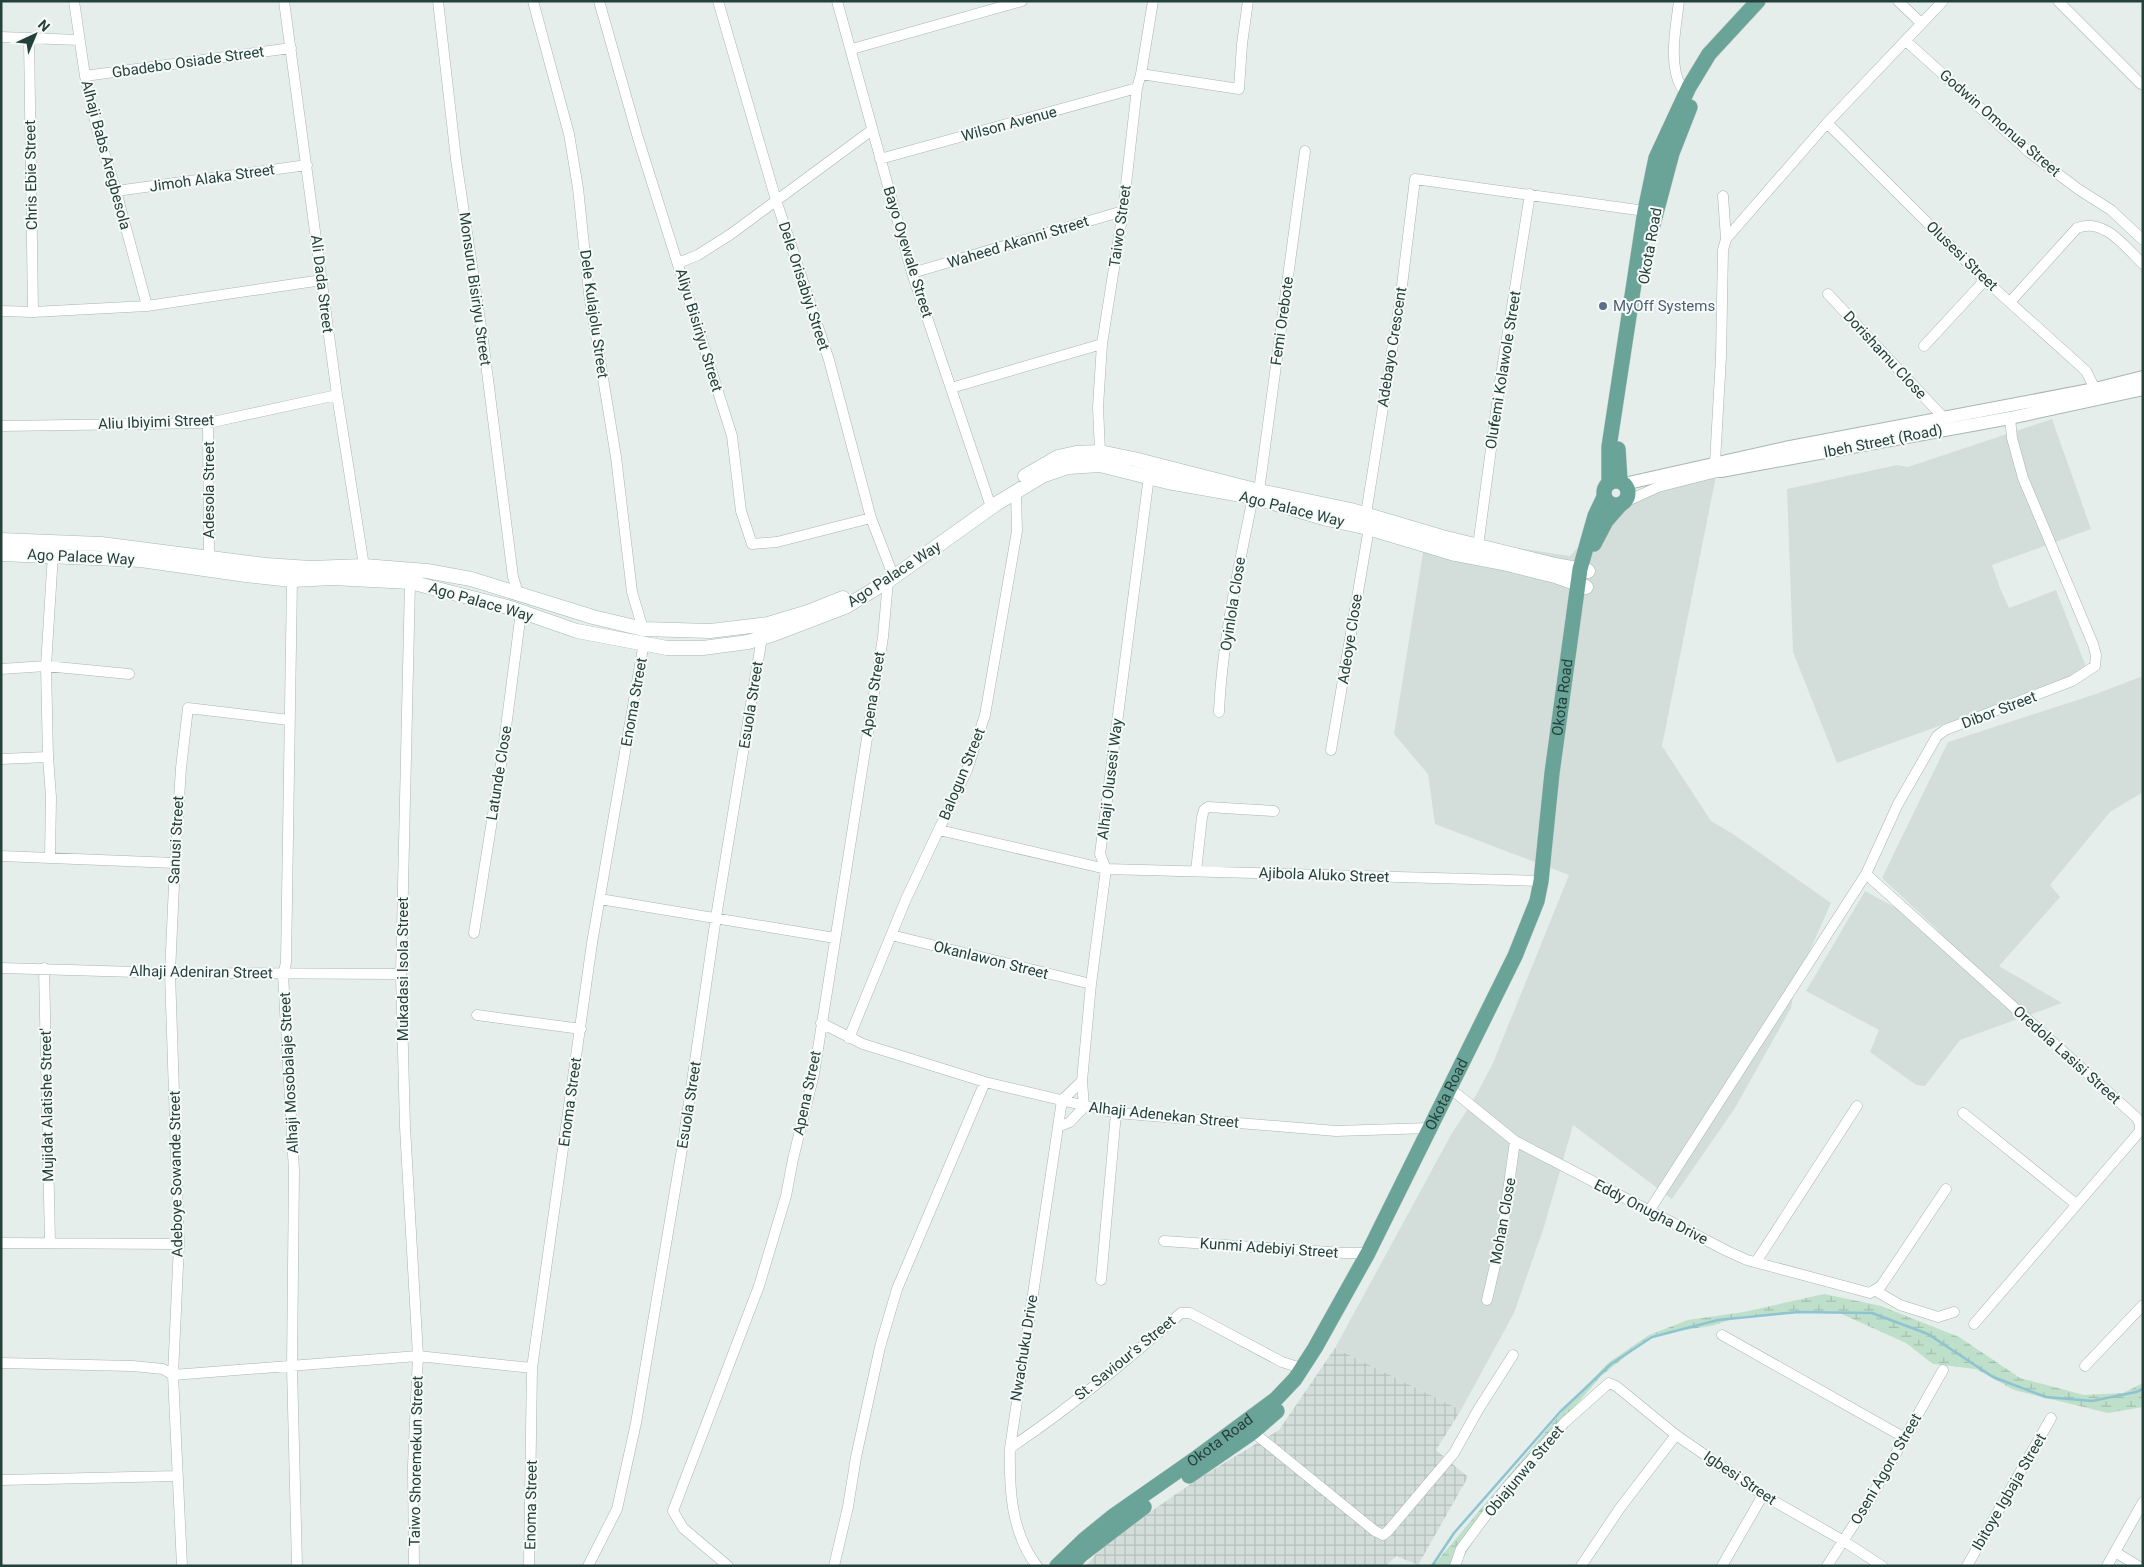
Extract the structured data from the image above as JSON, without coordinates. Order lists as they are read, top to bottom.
{
  "streets": {
    "main road": ["Okota Road", "Ago Palace Way"],
    "street": [
      "Gbadebo Osiade Street",
      "Godwin Omonua Street",
      "Wilson Avenue",
      "Alhaji Babs Aregbesola",
      "Chris Ebie Street",
      "Jimoh Alaka Street",
      "Taiwo Street",
      "Waheed Akanni Street",
      "Bayo Oyewale Street",
      "Olusesi Street",
      "Ali Dada Street",
      "Dele Orisabiyi Street",
      "Monsuru Bisiriyu Street",
      "Dele Kulajolu Street",
      "Femi Orebote",
      "Aliyu Bisiriyu Street",
      "Adebayo Crescent",
      "Dorishamu Close",
      "Olufemi Kolawole Street",
      "Aliu Ibiyimi Street",
      "Ibeh Street (Road)",
      "Adesola Street",
      "Oyinlola Close",
      "Adeoye Close",
      "Apena Street",
      "Enoma Street",
      "Esuola Street",
      "Dibor Street",
      "Latunde Close",
      "Balogun Street",
      "Alhaji Olusesi Way",
      "Sanusi Street",
      "Ajibola Aluko Street",
      "Okanlawon Street",
      "Mukadasi Isola Street",
      "Alhaji Adeniran Street",
      "Oredola Lasisi Street",
      "Alhaji Mosobalaje Street",
      "Mujidat Alatishe Street'",
      "Alhaji Adenekan Street",
      "Adeboye Sowande Street",
      "Eddy Onugha Drive",
      "Mohan Close",
      "Kunmi Adebiyi Street",
      "Nwachuku Drive",
      "St. Saviour's Street",
      "Taiwo Shoremekun Street",
      "Oseni Agoro Street",
      "Obiajunwa Street",
      "Igbesi Street",
      "Ibitoye Igbaja Street"
    ]
  },
  "crossings": [
    ["Gbadebo Osiade Street", "Alhaji Babs Aregbesola"],
    ["Gbadebo Osiade Street", "Ali Dada Street"],
    ["Wilson Avenue", "Taiwo Street"],
    ["Wilson Avenue", "Bayo Oyewale Street"],
    ["Alhaji Babs Aregbesola", "Jimoh Alaka Street"],
    ["Jimoh Alaka Street", "Ali Dada Street"],
    ["Taiwo Street", "Waheed Akanni Street"],
    ["Taiwo Street", "Ago Palace Way"],
    ["Waheed Akanni Street", "Bayo Oyewale Street"],
    ["Okota Road", "Ibeh Street (Road)"],
    ["Okota Road", "Ago Palace Way"],
    ["Okota Road", "Ajibola Aluko Street"],
    ["Okota Road", "Alhaji Adenekan Street"],
    ["Okota Road", "Eddy Onugha Drive"],
    ["Okota Road", "Kunmi Adebiyi Street"],
    ["Okota Road", "St. Saviour's Street"],
    ["Bayo Oyewale Street", "Ago Palace Way"],
    ["Olusesi Street", "Ibeh Street (Road)"],
    ["Ali Dada Street", "Aliu Ibiyimi Street"],
    ["Ali Dada Street", "Ago Palace Way"],
    ["Dele Orisabiyi Street", "Aliyu Bisiriyu Street"],
    ["Dele Orisabiyi Street", "Ago Palace Way"],
    ["Dele Orisabiyi Street", "Apena Street"],
    ["Monsuru Bisiriyu Street", "Ago Palace Way"],
    ["Dele Kulajolu Street", "Ago Palace Way"],
    ["Dele Kulajolu Street", "Enoma Street"],
    ["Femi Orebote", "Ago Palace Way"],
    ["Femi Orebote", "Oyinlola Close"],
    ["Adebayo Crescent", "Olufemi Kolawole Street"],
    ["Adebayo Crescent", "Ago Palace Way"],
    ["Adebayo Crescent", "Adeoye Close"],
    ["Dorishamu Close", "Ibeh Street (Road)"],
    ["Olufemi Kolawole Street", "Ago Palace Way"],
    ["Aliu Ibiyimi Street", "Adesola Street"],
    ["Ibeh Street (Road)", "Dibor Street"],
    ["Adesola Street", "Ago Palace Way"],
    ["Ago Palace Way", "Oyinlola Close"],
    ["Ago Palace Way", "Adeoye Close"],
    ["Ago Palace Way", "Apena Street"],
    ["Ago Palace Way", "Enoma Street"],
    ["Ago Palace Way", "Esuola Street"],
    ["Ago Palace Way", "Latunde Close"],
    ["Ago Palace Way", "Balogun Street"],
    ["Ago Palace Way", "Alhaji Olusesi Way"],
    ["Ago Palace Way", "Mukadasi Isola Street"],
    ["Ago Palace Way", "Alhaji Mosobalaje Street"],
    ["Apena Street", "Alhaji Adenekan Street"],
    ["Dibor Street", "Oredola Lasisi Street"],
    ["Dibor Street", "Eddy Onugha Drive"],
    ["Balogun Street", "Ajibola Aluko Street"],
    ["Balogun Street", "Okanlawon Street"],
    ["Balogun Street", "Alhaji Adenekan Street"],
    ["Alhaji Olusesi Way", "Ajibola Aluko Street"],
    ["Alhaji Olusesi Way", "Okanlawon Street"],
    ["Alhaji Olusesi Way", "Alhaji Adenekan Street"],
    ["Sanusi Street", "Alhaji Adeniran Street"],
    ["Sanusi Street", "Alhaji Mosobalaje Street"],
    ["Sanusi Street", "Adeboye Sowande Street"],
    ["Mukadasi Isola Street", "Alhaji Adeniran Street"],
    ["Mukadasi Isola Street", "Taiwo Shoremekun Street"],
    ["Alhaji Adeniran Street", "Alhaji Mosobalaje Street"],
    ["Alhaji Adeniran Street", "Mujidat Alatishe Street'"],
    ["Alhaji Adeniran Street", "Adeboye Sowande Street"],
    ["Alhaji Adenekan Street", "Nwachuku Drive"],
    ["Eddy Onugha Drive", "Mohan Close"],
    ["Nwachuku Drive", "St. Saviour's Street"],
    ["Oseni Agoro Street", "Igbesi Street"],
    ["Obiajunwa Street", "Igbesi Street"]
  ],
  "places": ["MyOff Systems"],
  "north": "top right"
}
